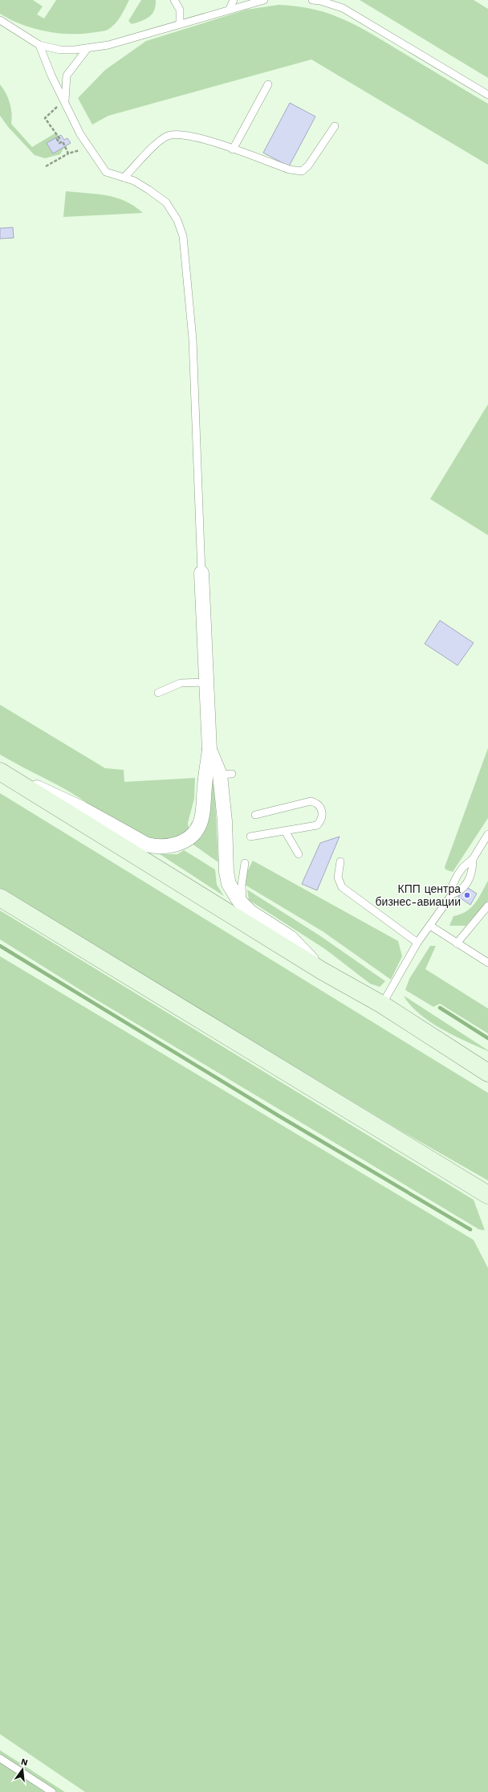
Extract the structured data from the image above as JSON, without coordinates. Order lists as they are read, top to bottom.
{
  "places": ["КПП центра бизнес-авиации"],
  "north": "top"
}
